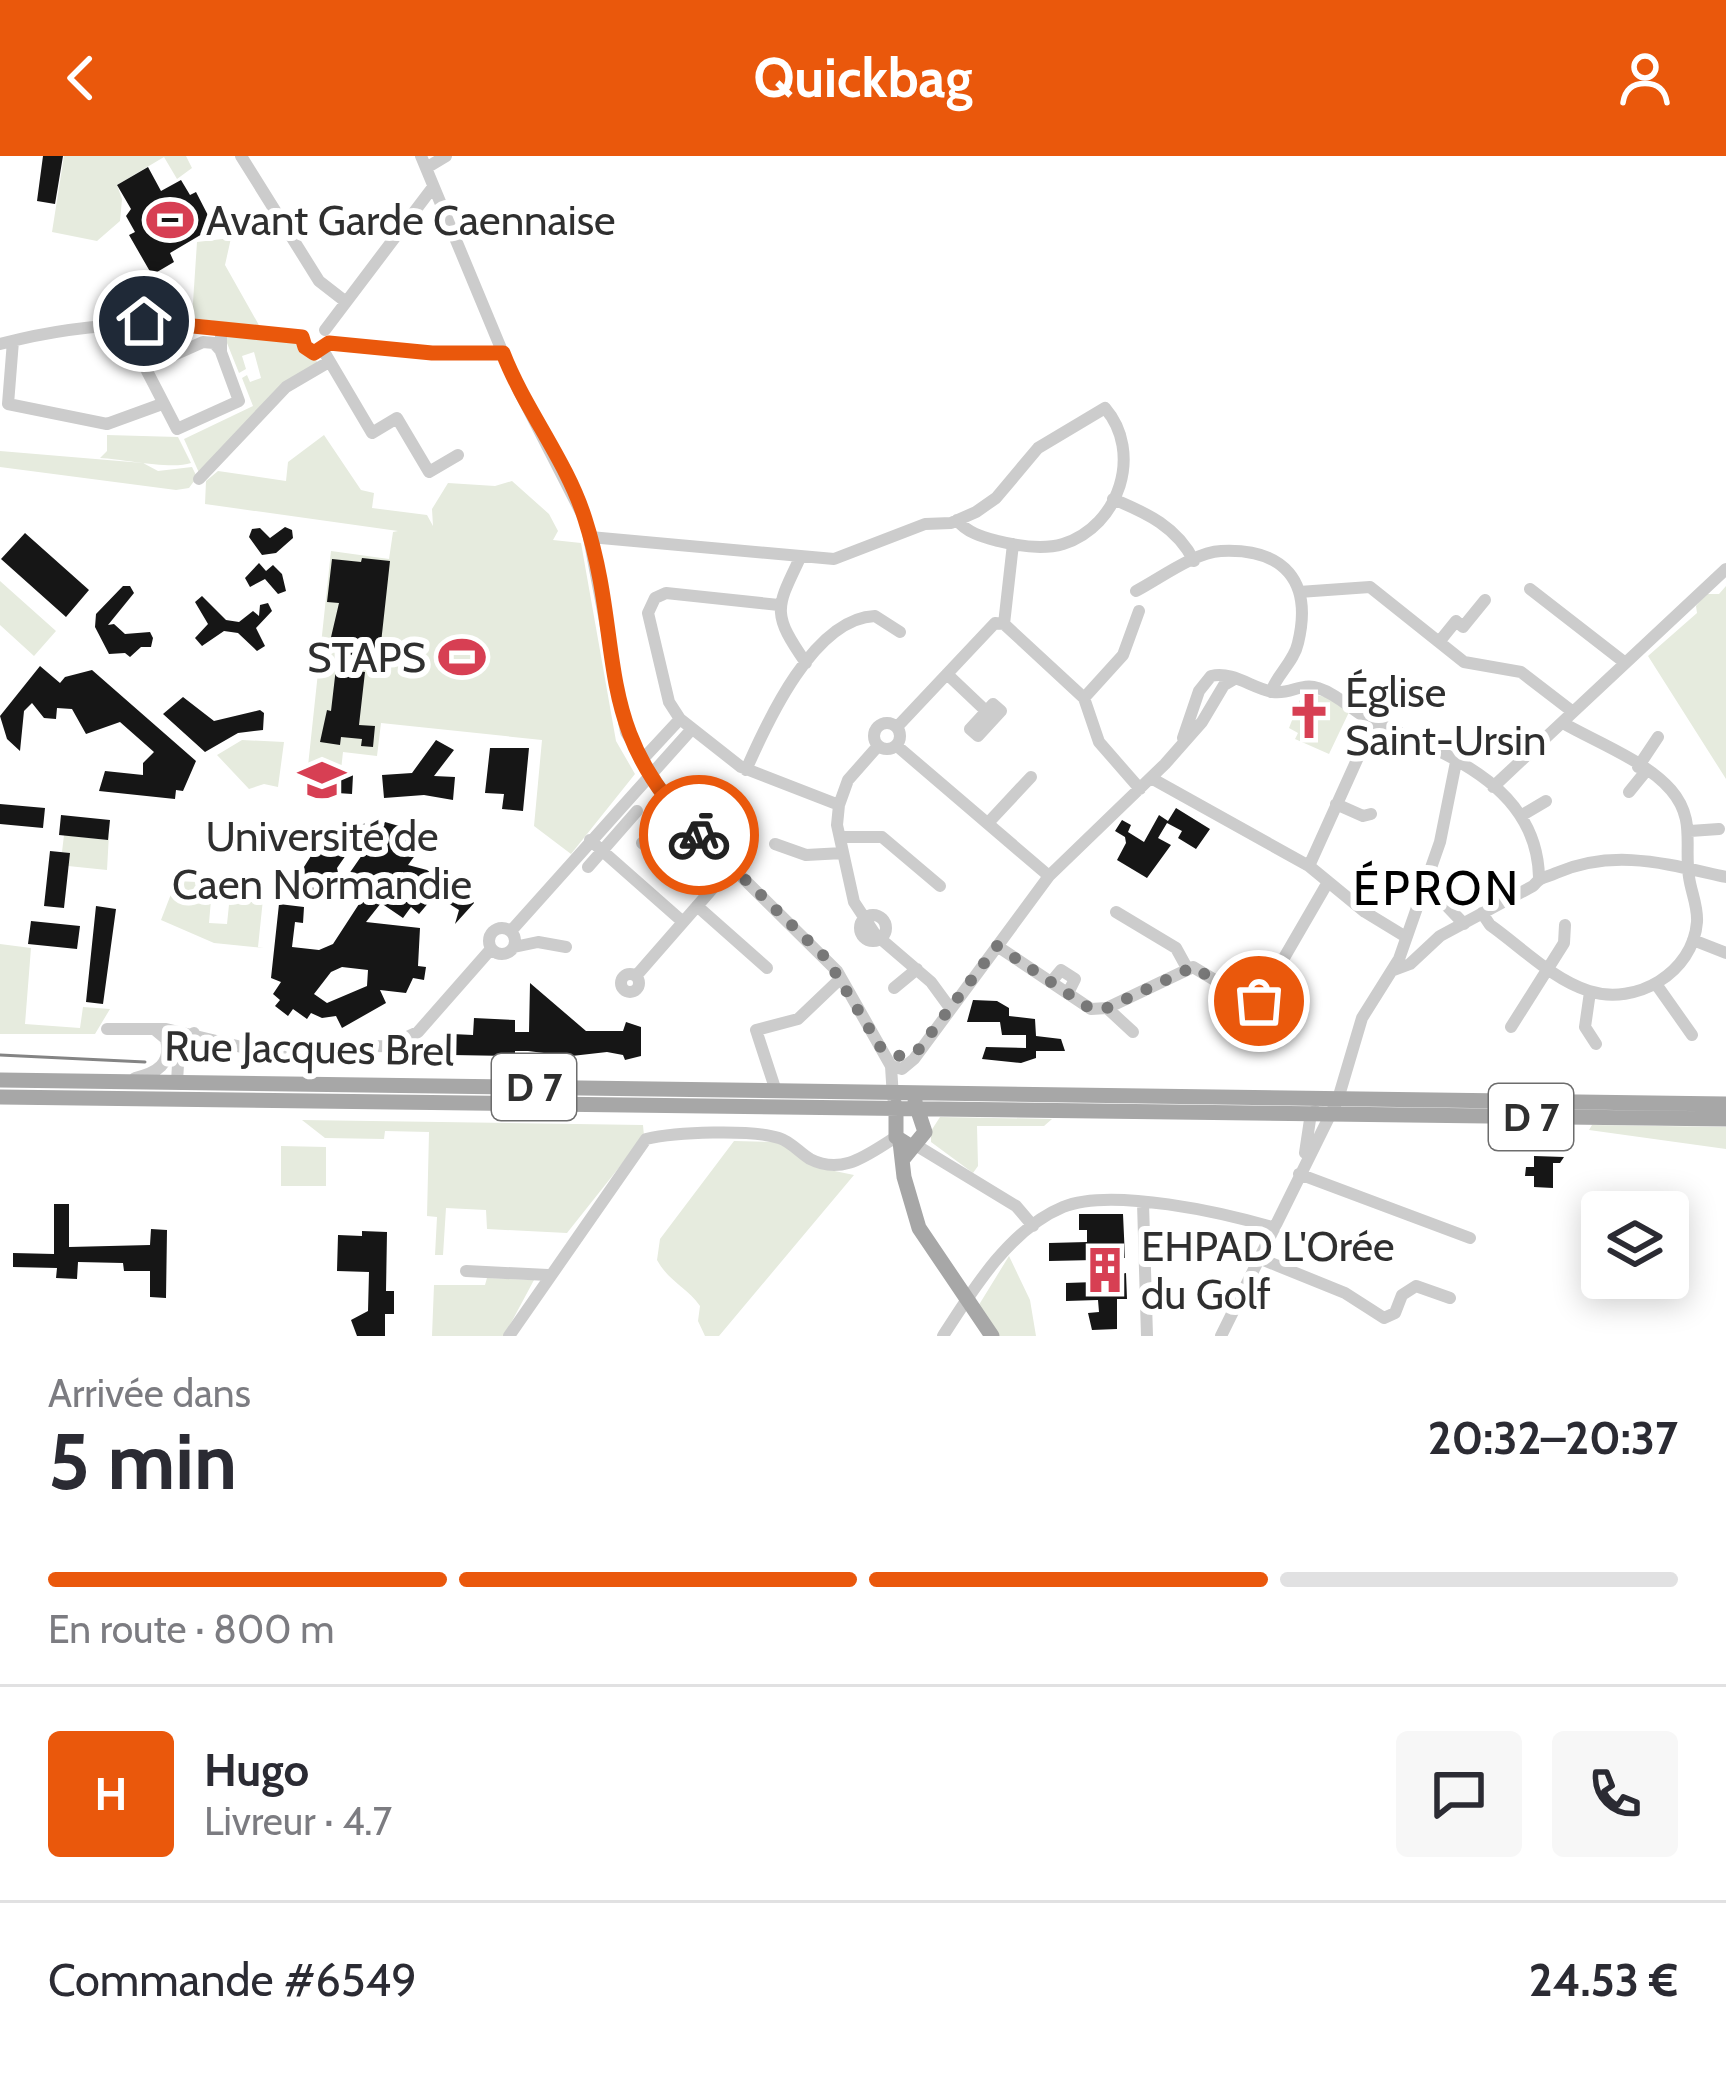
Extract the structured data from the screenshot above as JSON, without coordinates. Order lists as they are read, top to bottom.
{
  "streets": {
    "main road": ["Rue Jacques Brel", "D 7"]
  },
  "crossings": [
    ["Rue Jacques Brel", "D 7"]
  ],
  "districts": ["ÉPRON"],
  "places": {
    "sports": ["Avant Garde Caennaise", "STAPS"],
    "church": ["Église Saint-Ursin"],
    "school or university": ["Université de Caen Normandie"],
    "building": ["EHPAD L'Orée du Golf"]
  },
  "page": {
    "header": "Quickbag",
    "heading": ["5 min", "Arrivée dans", "20:32–20:37"],
    "panel": [
      "Hugo",
      "Livreur · 4.7",
      "Commande #6549",
      "24.53 €"
    ],
    "bar": "En route · 800 m",
    "round": "H"
  }
}
